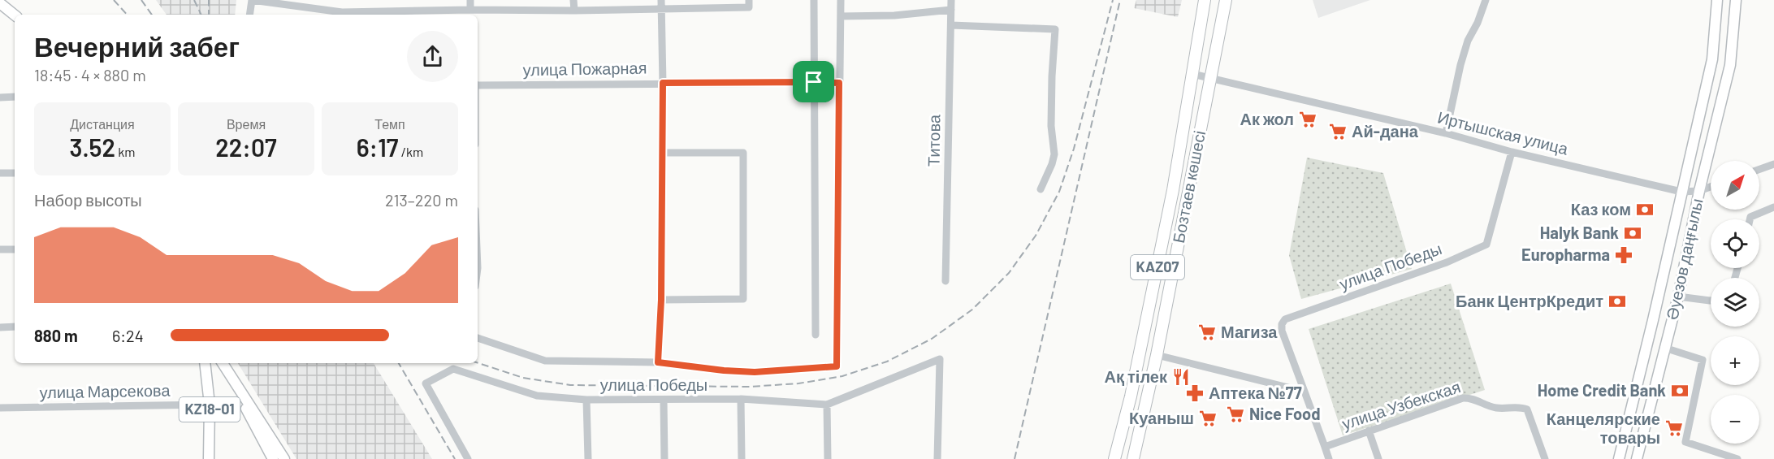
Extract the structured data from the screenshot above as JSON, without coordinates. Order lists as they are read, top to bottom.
{
  "streets": {
    "highway": ["Бозтаев көшесі", "KAZ07"],
    "main road": ["Әуезов даңғылы", "KZ18-01"],
    "street": [
      "улица Пожарная",
      "Иртышская улица",
      "Титова",
      "улица Победы",
      "улица Марсекова",
      "улица Узбекская"
    ]
  },
  "crossings": [
    ["улица Пожарная", "улица Победы"],
    ["Иртышская улица", "Бозтаев көшесі"],
    ["Иртышская улица", "Әуезов даңғылы"],
    ["Иртышская улица", "улица Победы"],
    ["улица Марсекова", "KZ18-01"]
  ],
  "places": {
    "supermarket": [
      "Ак жол",
      "Ай-дана",
      "Магиза",
      "Nice Food",
      "Куаныш",
      "Канцелярские товары"
    ],
    "bank": [
      "Каз ком",
      "Halyk Bank",
      "Банк ЦентрКредит",
      "Home Credit Bank"
    ],
    "pharmacy": ["Europharma", "Аптека №77"],
    "restaurant": ["Ақ тілек"]
  },
  "north": "top right",
  "page": {
    "heading": ["Вечерний забег", "18:45 · 4 × 880 m"],
    "stats": [
      ["Дистанция", "3.52 km"],
      ["Время", "22:07"],
      ["Темп", "6:17 /km"]
    ],
    "map_buttons": ["+", "−"],
    "chart": ["Набор высоты", "213–220 m"],
    "list": [
      {
        "name": "880 m",
        "note": "6:24"
      }
    ]
  }
}
